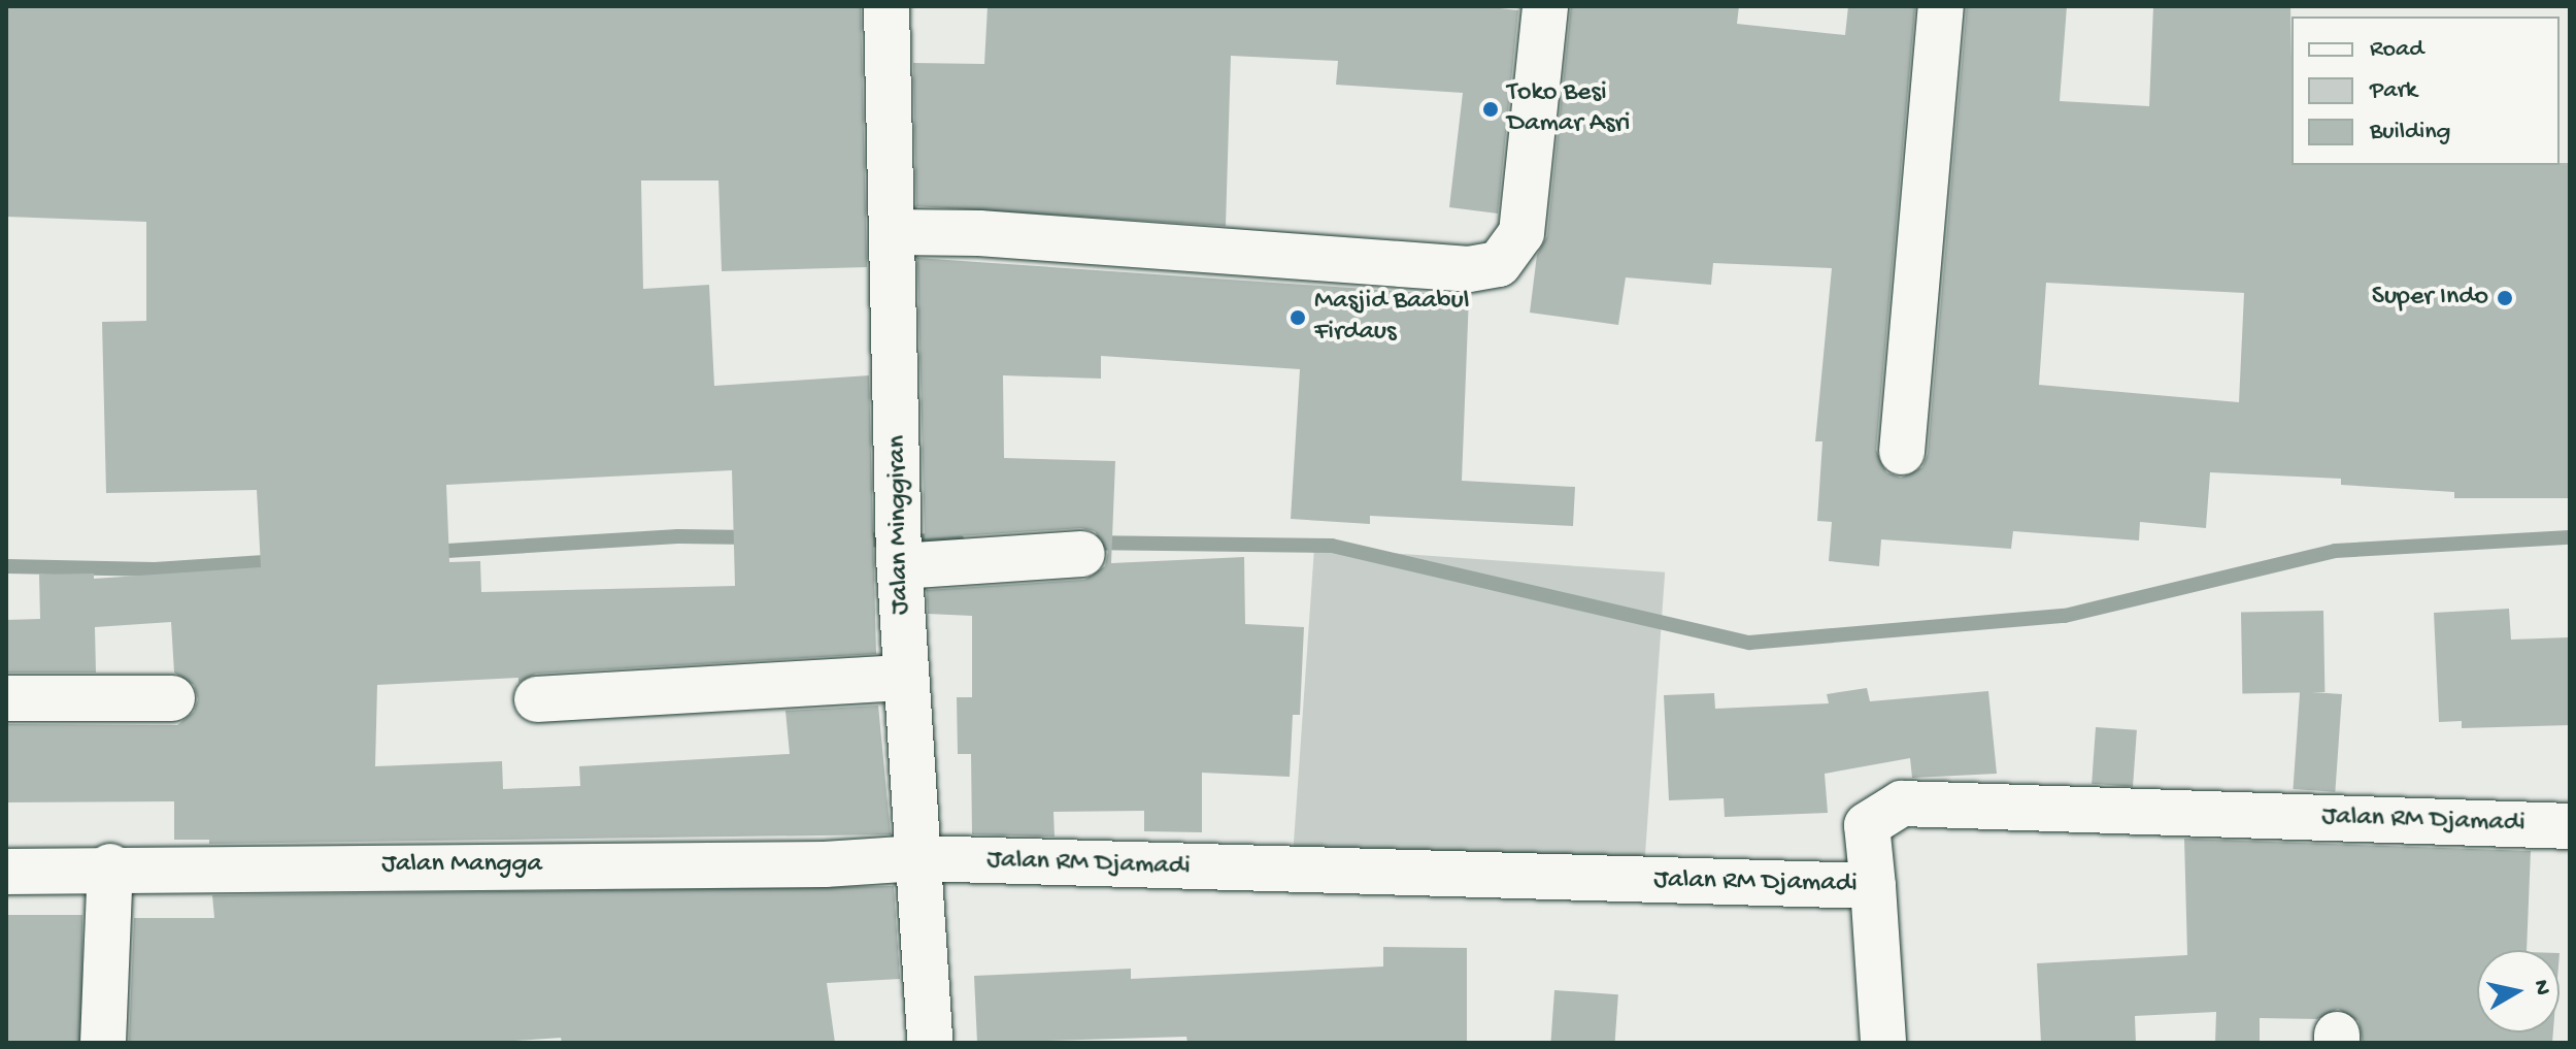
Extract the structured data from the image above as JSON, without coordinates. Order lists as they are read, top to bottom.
{
  "streets": {
    "street": ["Jalan Minggiran", "Jalan RM Djamadi", "Jalan Mangga"]
  },
  "crossings": [
    ["Jalan Minggiran", "Jalan RM Djamadi"],
    ["Jalan Minggiran", "Jalan Mangga"],
    ["Jalan RM Djamadi", "Jalan Mangga"]
  ],
  "places": ["Toko Besi Damar Asri", "Super Indo", "Masjid Baabul Firdaus"],
  "legend": ["Road", "Park", "Building"],
  "north": "right"
}
